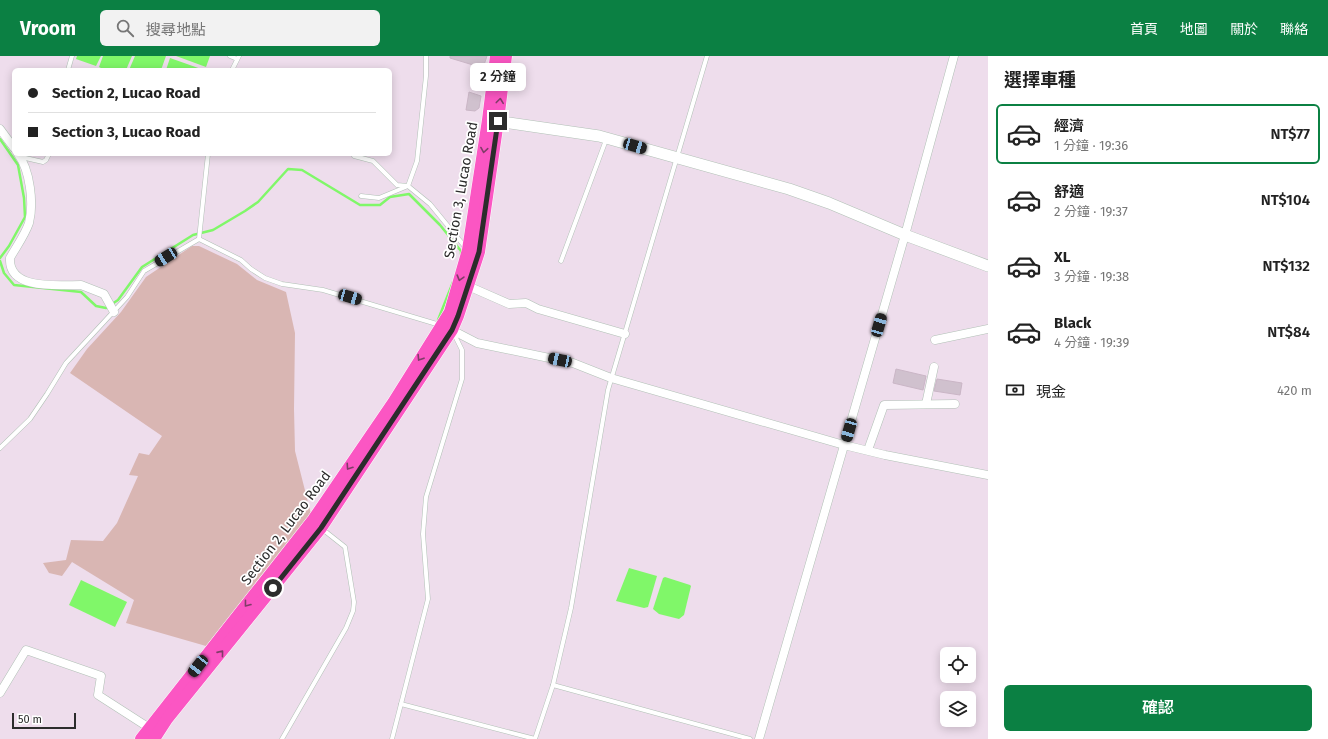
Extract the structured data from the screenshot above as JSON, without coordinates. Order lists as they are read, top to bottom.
{
  "streets": {
    "main road": ["Section 3, Lucao Road", "Section 2, Lucao Road"]
  },
  "crossings": [
    ["Section 3, Lucao Road", "Section 2, Lucao Road"]
  ],
  "scale_bar": "50 m",
  "page": {
    "header": "Vroom",
    "search": "搜尋地點",
    "nav": [
      "首頁",
      "地圖",
      "關於",
      "聯絡"
    ],
    "heading": "選擇車種",
    "bubble": "2 分鐘",
    "banner": ["Section 2, Lucao Road", "Section 3, Lucao Road"],
    "list": [
      {
        "name": "經濟",
        "note": "1 分鐘 · 19:36",
        "value": "NT$77"
      },
      {
        "name": "舒適",
        "note": "2 分鐘 · 19:37",
        "value": "NT$104"
      },
      {
        "name": "XL",
        "note": "3 分鐘 · 19:38",
        "value": "NT$132"
      },
      {
        "name": "Black",
        "note": "4 分鐘 · 19:39",
        "value": "NT$84"
      }
    ],
    "pay": ["現金", "420 m"],
    "buttons": "確認",
    "scale": "50 m"
  }
}
